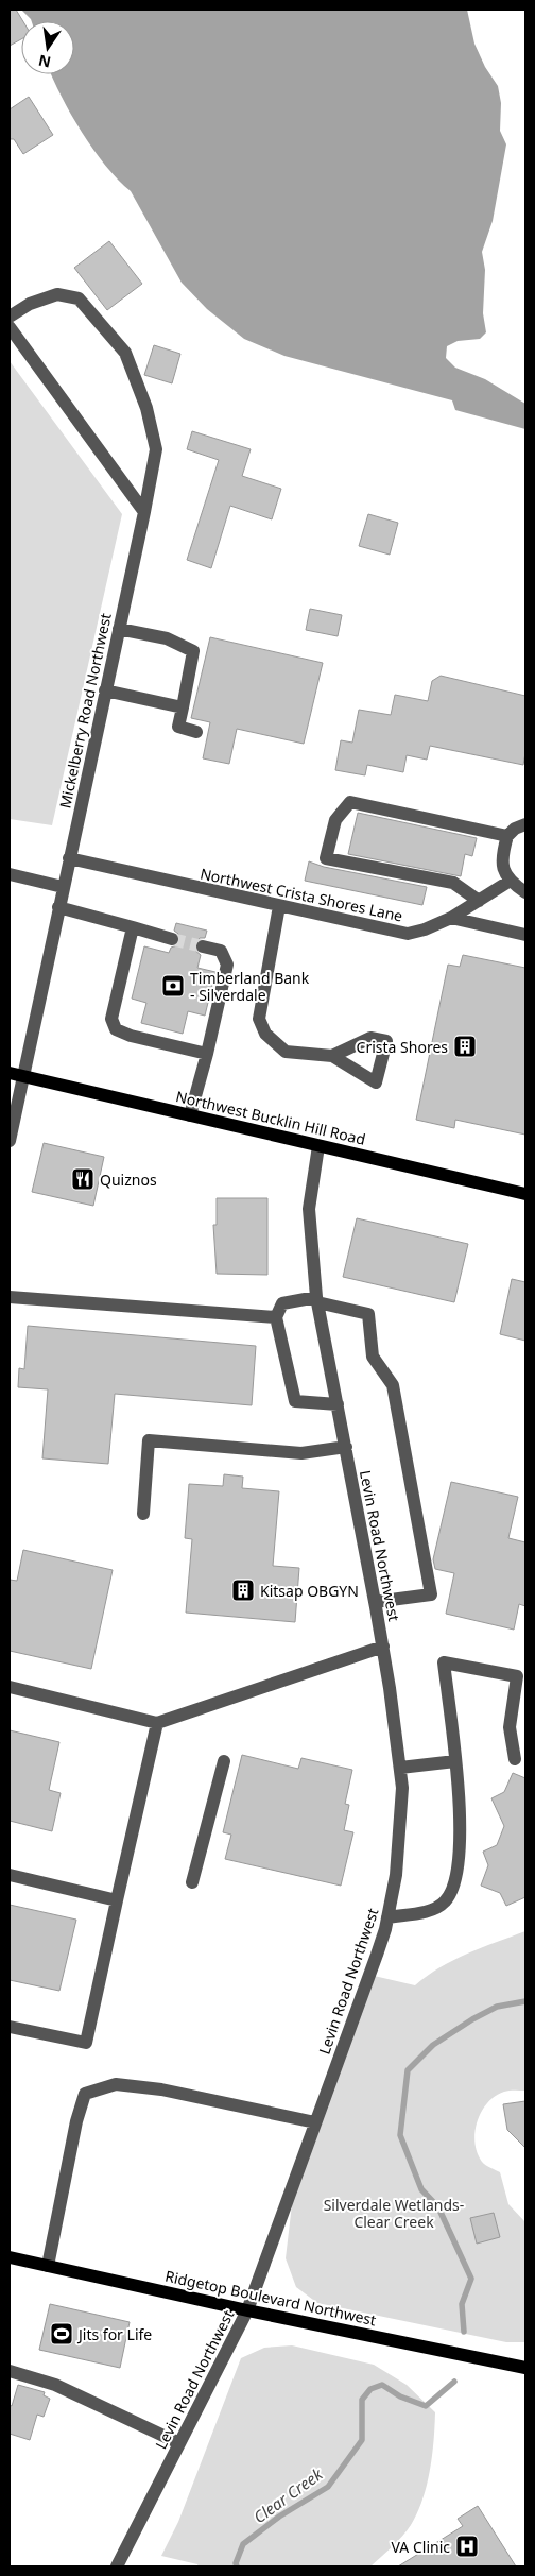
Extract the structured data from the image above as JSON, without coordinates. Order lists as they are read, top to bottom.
{
  "streets": {
    "main road": ["Northwest Bucklin Hill Road", "Ridgetop Boulevard Northwest"],
    "street": ["Mickelberry Road Northwest", "Northwest Crista Shores Lane", "Levin Road Northwest"]
  },
  "crossings": [
    ["Mickelberry Road Northwest", "Northwest Crista Shores Lane"],
    ["Mickelberry Road Northwest", "Northwest Bucklin Hill Road"],
    ["Northwest Bucklin Hill Road", "Levin Road Northwest"],
    ["Levin Road Northwest", "Ridgetop Boulevard Northwest"]
  ],
  "water": ["Clear Creek"],
  "parks": ["Silverdale Wetlands- Clear Creek"],
  "places": {
    "bank": ["Timberland Bank - Silverdale"],
    "building": ["Crista Shores", "Kitsap OBGYN"],
    "restaurant": ["Quiznos"],
    "sports": ["Jits for Life"],
    "hospital": ["VA Clinic"]
  },
  "north": "bottom"
}
